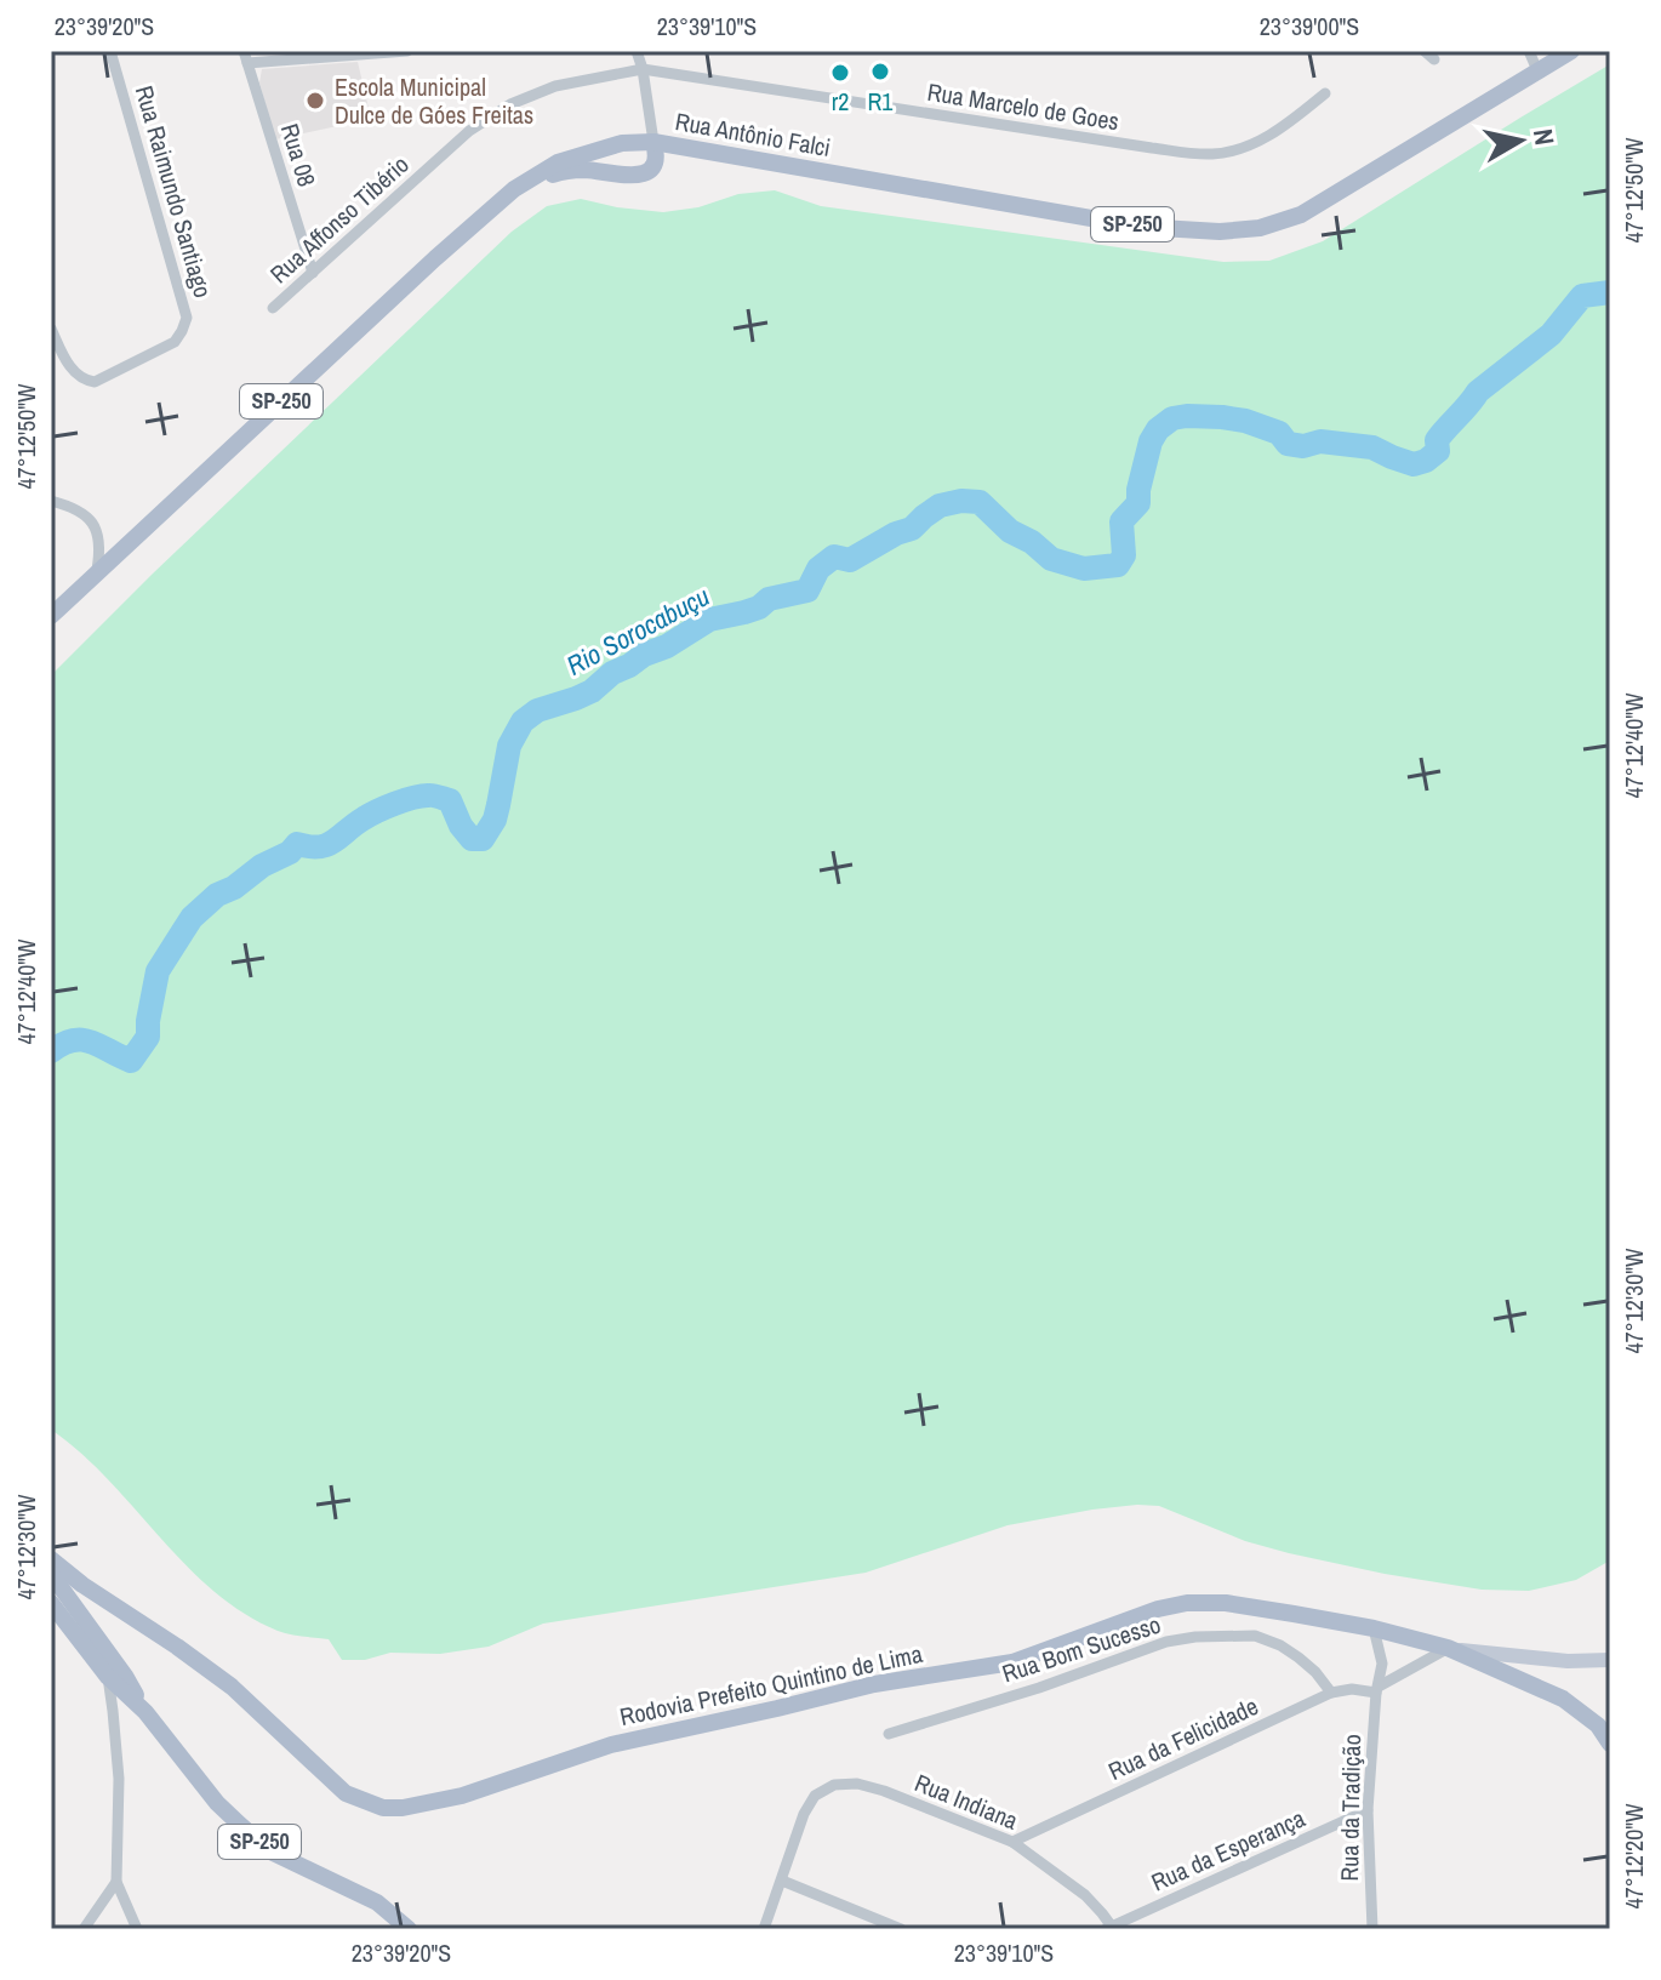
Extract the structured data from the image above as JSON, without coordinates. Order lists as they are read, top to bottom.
{
  "streets": {
    "main road": ["Rua Antônio Falci", "SP-250", "Rodovia Prefeito Quintino de Lima"],
    "street": [
      "Rua Marcelo de Goes",
      "Rua 08",
      "Rua Raimundo Santiago",
      "Rua Affonso Tibério",
      "Rua Bom Sucesso",
      "Rua da Felicidade",
      "Rua Indiana",
      "Rua da Tradição",
      "Rua da Esperança"
    ]
  },
  "crossings": [
    ["Rua Marcelo de Goes", "Rua Affonso Tibério"],
    ["Rua 08", "Rua Affonso Tibério"],
    ["Rua Bom Sucesso", "Rua da Felicidade"],
    ["Rodovia Prefeito Quintino de Lima", "Rua da Tradição"],
    ["Rua da Felicidade", "Rua Indiana"],
    ["Rua da Felicidade", "Rua da Tradição"],
    ["Rua Indiana", "Rua da Esperança"],
    ["Rua da Tradição", "Rua da Esperança"]
  ],
  "water": ["Rio Sorocabuçu"],
  "places": ["R1", "r2", "Escola Municipal Dulce de Góes Freitas"],
  "north": "right",
  "coordinates": [
    "23°39'20\"S",
    "23°39'10\"S",
    "23°39'00\"S",
    "47°12'50\"W",
    "47°12'40\"W",
    "47°12'30\"W",
    "47°12'20\"W"
  ]
}
